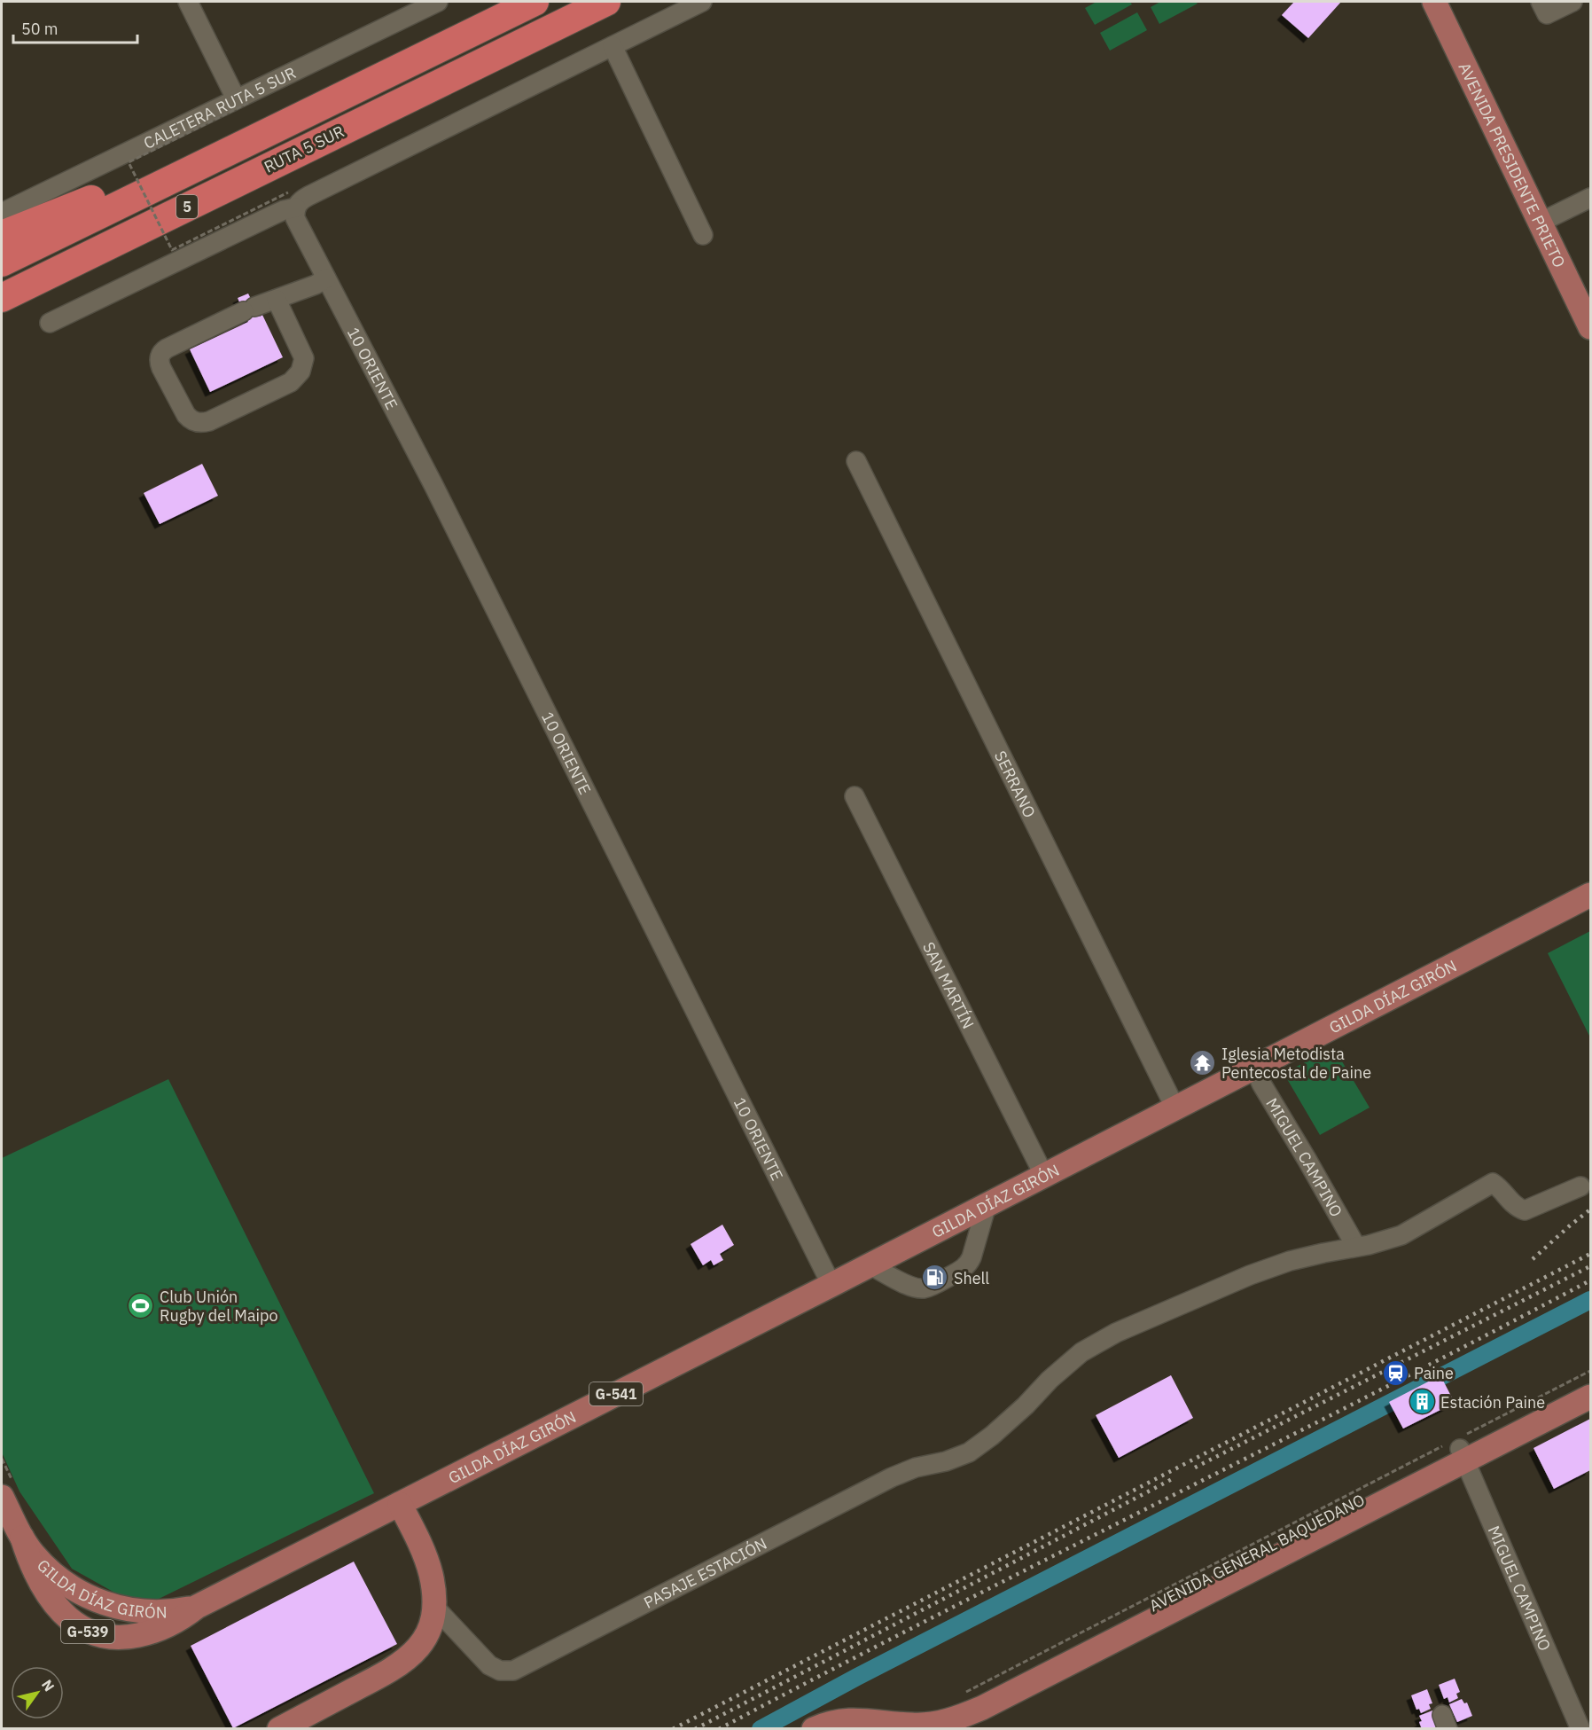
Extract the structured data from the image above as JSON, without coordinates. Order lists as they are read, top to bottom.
{
  "streets": {
    "highway": ["RUTA 5 SUR", "5"],
    "main road": [
      "AVENIDA PRESIDENTE PRIETO",
      "GILDA DÍAZ GIRÓN",
      "G-541",
      "AVENIDA GENERAL BAQUEDANO",
      "G-539"
    ],
    "street": [
      "CALETERA RUTA 5 SUR",
      "10 ORIENTE",
      "SERRANO",
      "SAN MARTÍN",
      "MIGUEL CAMPINO",
      "PASAJE ESTACIÓN"
    ]
  },
  "crossings": [
    ["10 ORIENTE", "GILDA DÍAZ GIRÓN"],
    ["SERRANO", "GILDA DÍAZ GIRÓN"],
    ["SAN MARTÍN", "GILDA DÍAZ GIRÓN"],
    ["GILDA DÍAZ GIRÓN", "MIGUEL CAMPINO"],
    ["MIGUEL CAMPINO", "AVENIDA GENERAL BAQUEDANO"],
    ["MIGUEL CAMPINO", "PASAJE ESTACIÓN"]
  ],
  "places": {
    "temple": ["Iglesia Metodista Pentecostal de Paine"],
    "fuel station": ["Shell"],
    "sports": ["Club Unión Rugby del Maipo"],
    "station": ["Paine"],
    "building": ["Estación Paine"]
  },
  "scale_bar": "50 m",
  "north": "top right"
}
